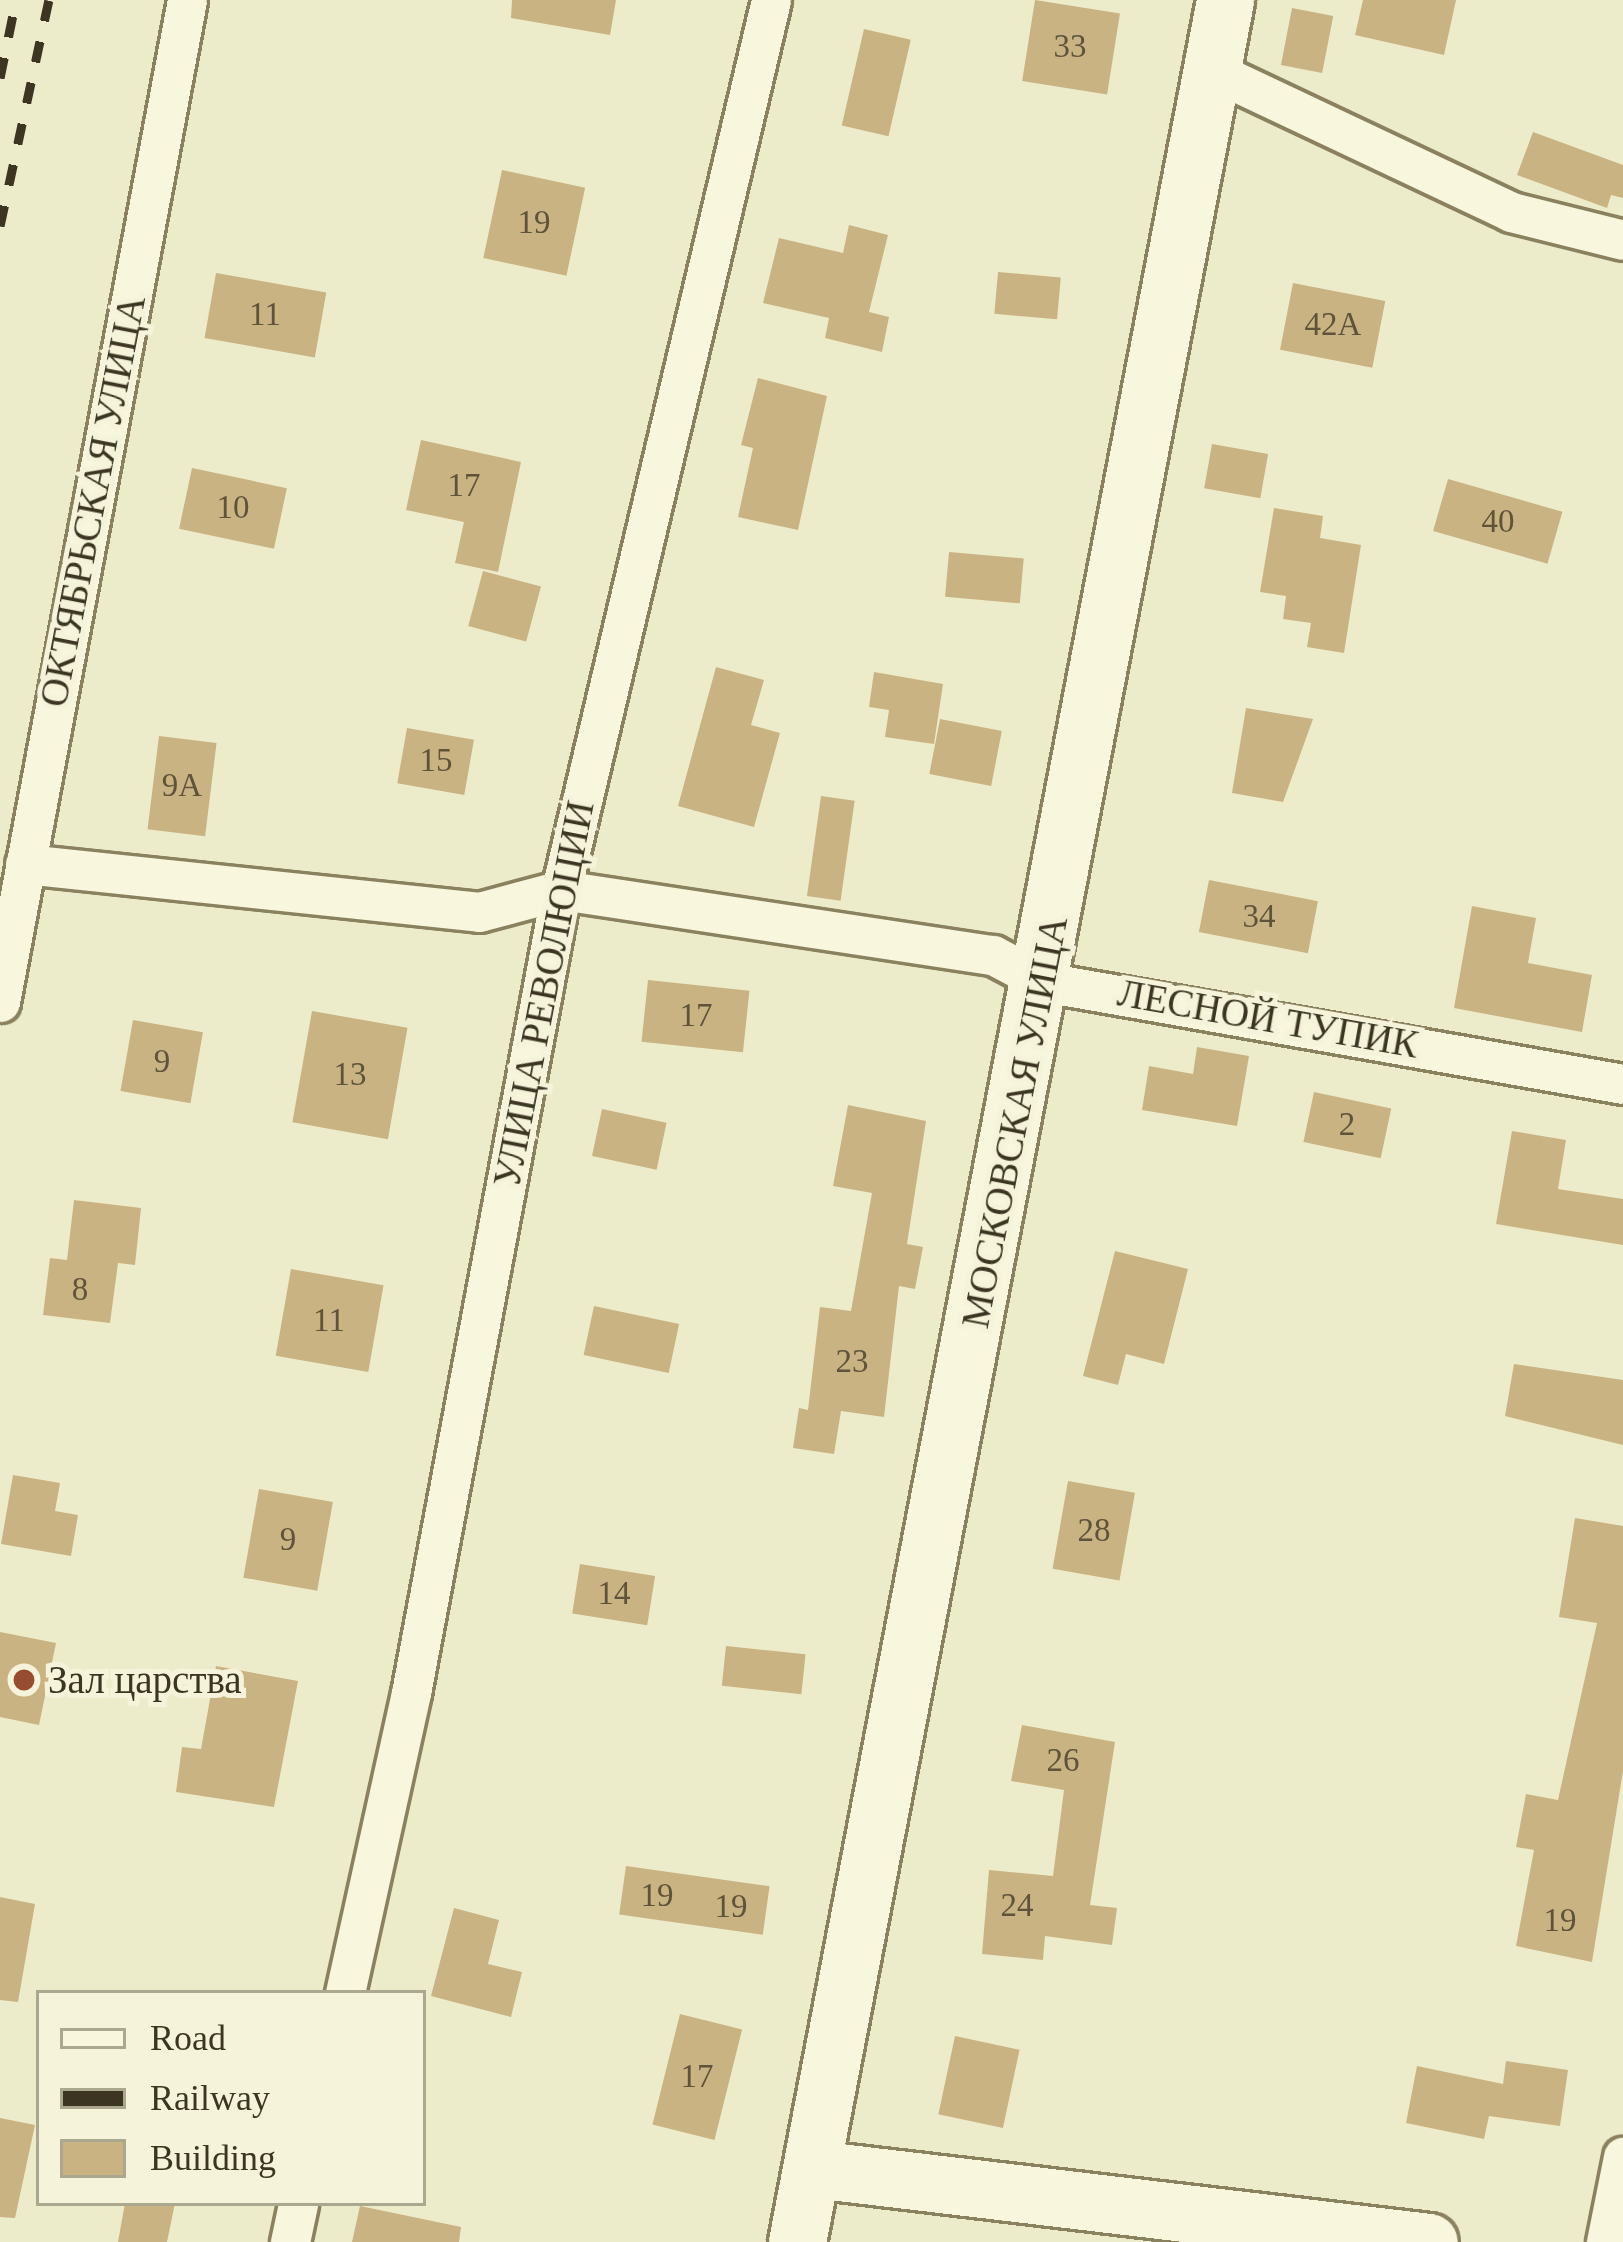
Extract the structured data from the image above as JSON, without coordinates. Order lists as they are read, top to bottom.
{
  "streets": {
    "street": [
      "ОКТЯБРЬСКАЯ УЛИЦА",
      "УЛИЦА РЕВОЛЮЦИИ",
      "ЛЕСНОЙ ТУПИК",
      "МОСКОВСКАЯ УЛИЦА"
    ]
  },
  "crossings": [
    ["УЛИЦА РЕВОЛЮЦИИ", "ЛЕСНОЙ ТУПИК"],
    ["ЛЕСНОЙ ТУПИК", "МОСКОВСКАЯ УЛИЦА"]
  ],
  "places": ["Зал царства"],
  "house_numbers": [
    "33",
    "19",
    "11",
    "42А",
    "17",
    "10",
    "40",
    "15",
    "9А",
    "34",
    "17",
    "9",
    "13",
    "2",
    "8",
    "11",
    "23",
    "28",
    "9",
    "14",
    "26",
    "19",
    "24",
    "19",
    "19",
    "17"
  ],
  "legend": ["Road", "Railway", "Building"]
}
